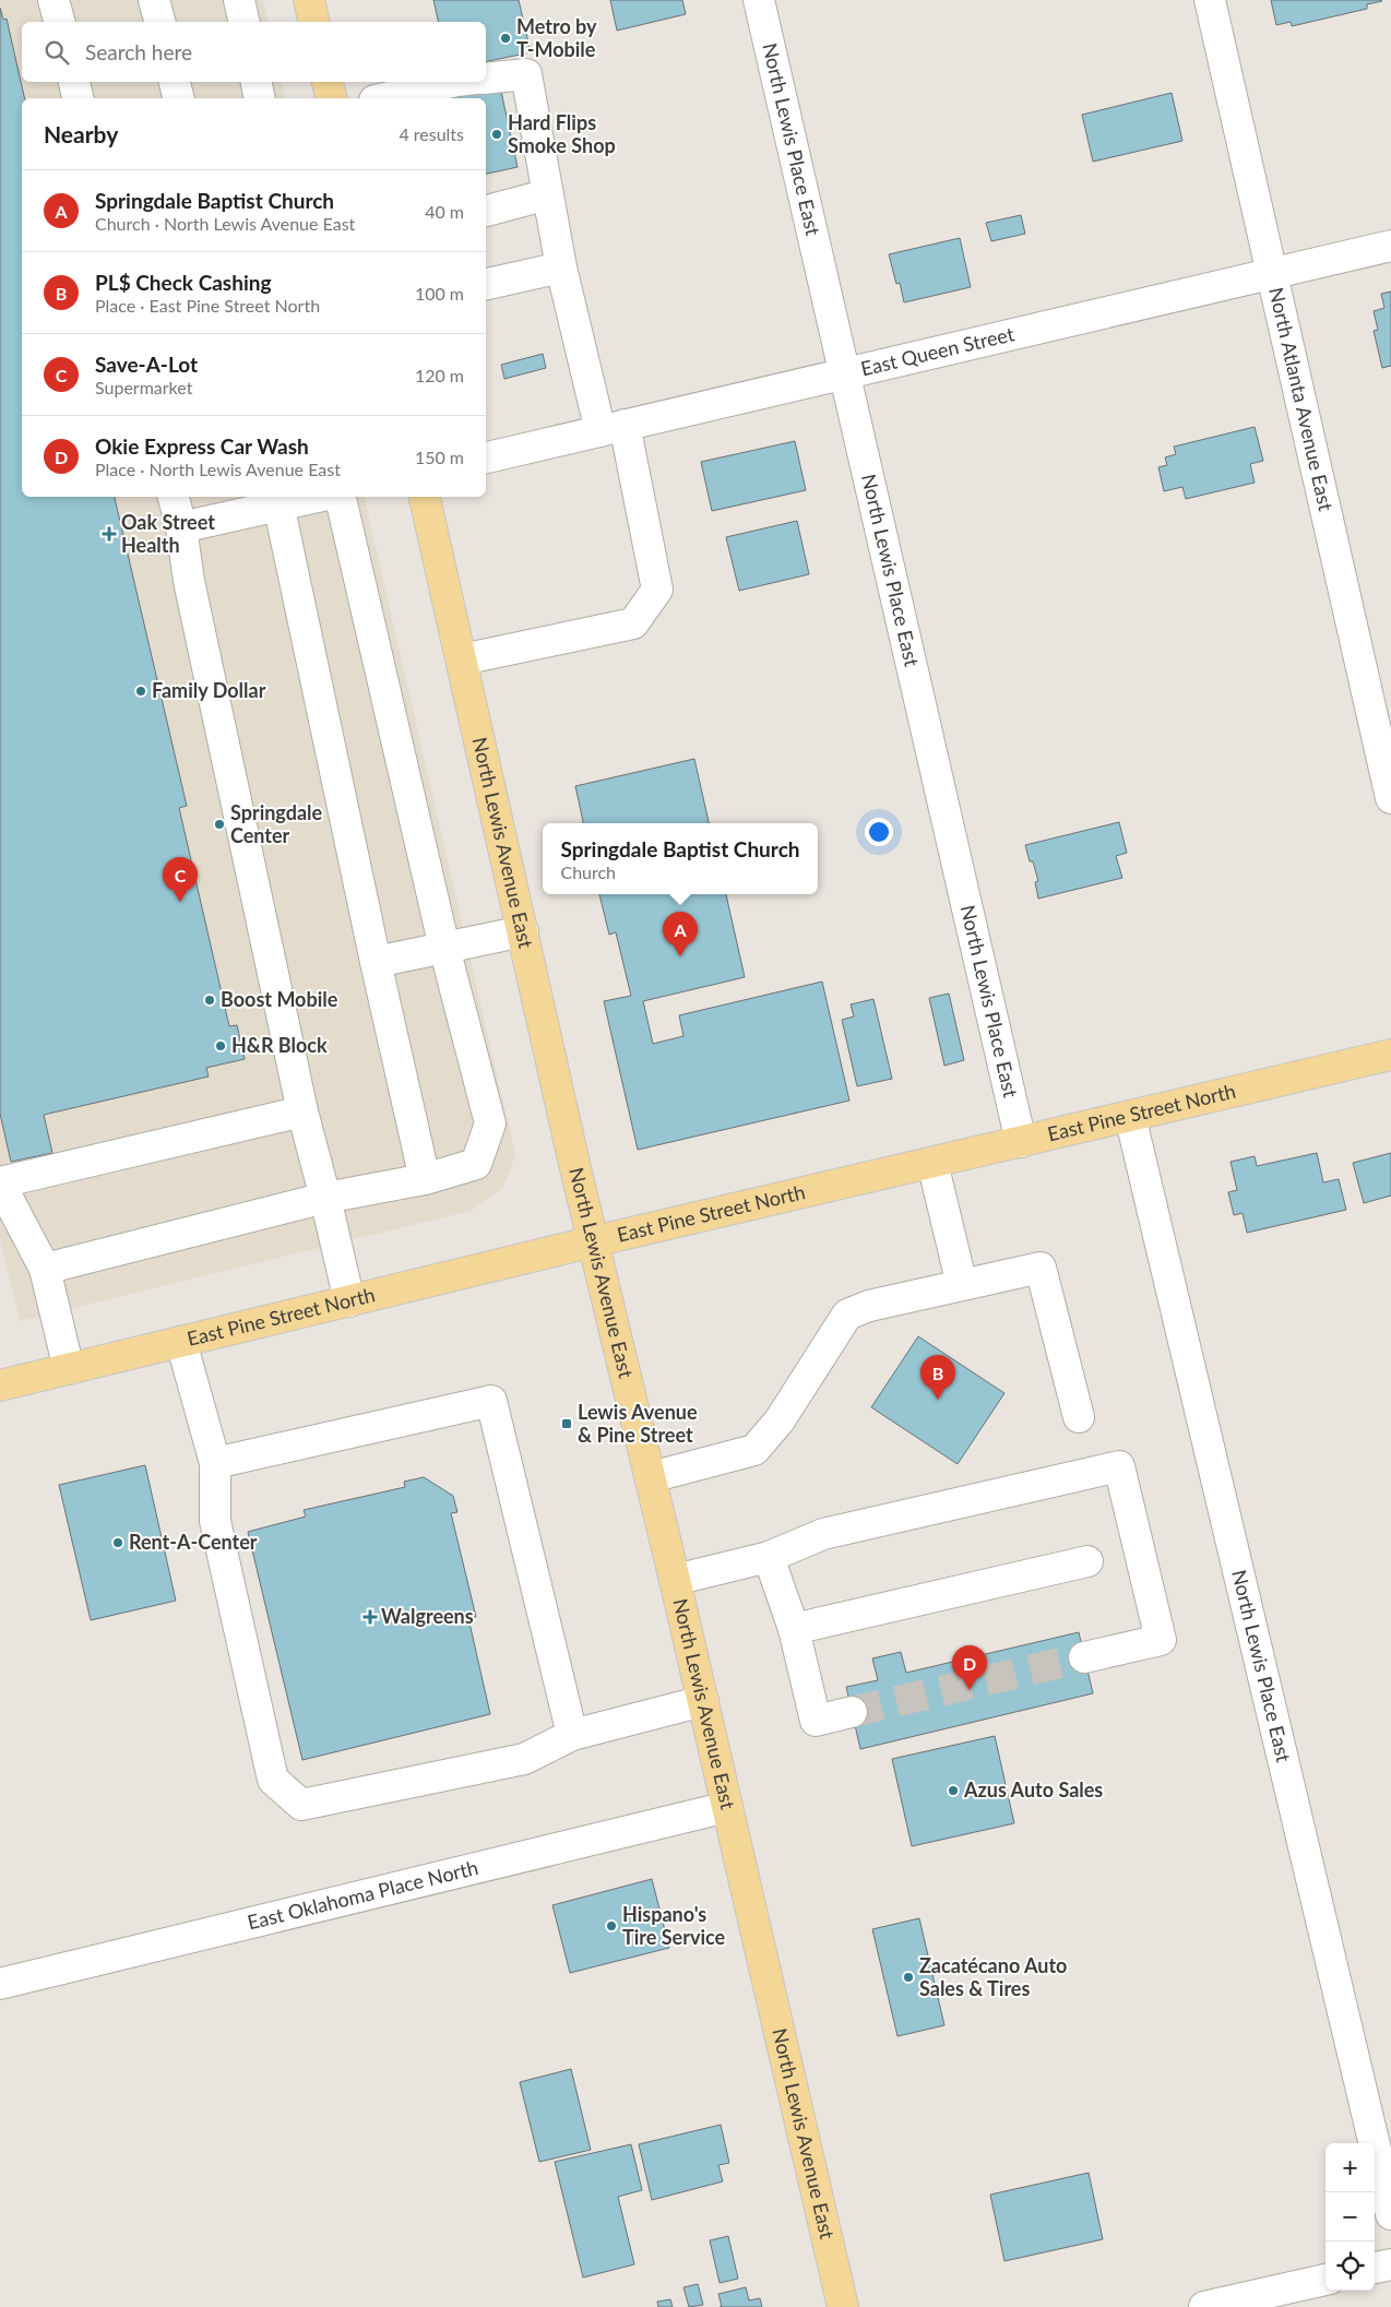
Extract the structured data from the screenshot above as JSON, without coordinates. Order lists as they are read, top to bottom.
{
  "streets": {
    "main road": ["North Lewis Avenue East", "East Pine Street North"],
    "street": [
      "North Lewis Place East",
      "East Queen Street",
      "North Atlanta Avenue East",
      "East Oklahoma Place North"
    ]
  },
  "crossings": [
    ["North Lewis Place East", "East Queen Street"],
    ["North Lewis Place East", "East Pine Street North"],
    ["East Queen Street", "North Atlanta Avenue East"],
    ["North Lewis Avenue East", "East Pine Street North"],
    ["North Lewis Avenue East", "East Oklahoma Place North"]
  ],
  "places": {
    "other": [
      "Metro by T-Mobile",
      "Hard Flips Smoke Shop",
      "Family Dollar",
      "Springdale Center",
      "Boost Mobile",
      "H&R Block",
      "Rent-A-Center",
      "Azus Auto Sales",
      "Hispano's Tire Service",
      "Zacatécano Auto Sales & Tires"
    ],
    "health": ["Oak Street Health", "Walgreens"],
    "transit": ["Lewis Avenue & Pine Street"]
  },
  "page": {
    "search": "Search here",
    "heading": ["Nearby", "4 results"],
    "list": [
      {
        "mark": "A",
        "name": "Springdale Baptist Church",
        "note": "Church · North Lewis Avenue East",
        "value": "40 m"
      },
      {
        "mark": "B",
        "name": "PL$ Check Cashing",
        "note": "Place · East Pine Street North",
        "value": "100 m"
      },
      {
        "mark": "C",
        "name": "Save-A-Lot",
        "note": "Supermarket",
        "value": "120 m"
      },
      {
        "mark": "D",
        "name": "Okie Express Car Wash",
        "note": "Place · North Lewis Avenue East",
        "value": "150 m"
      }
    ],
    "popup": ["Springdale Baptist Church", "Church"],
    "pins": [
      "C",
      "A",
      "B",
      "D"
    ],
    "map_buttons": ["+", "−"]
  }
}
